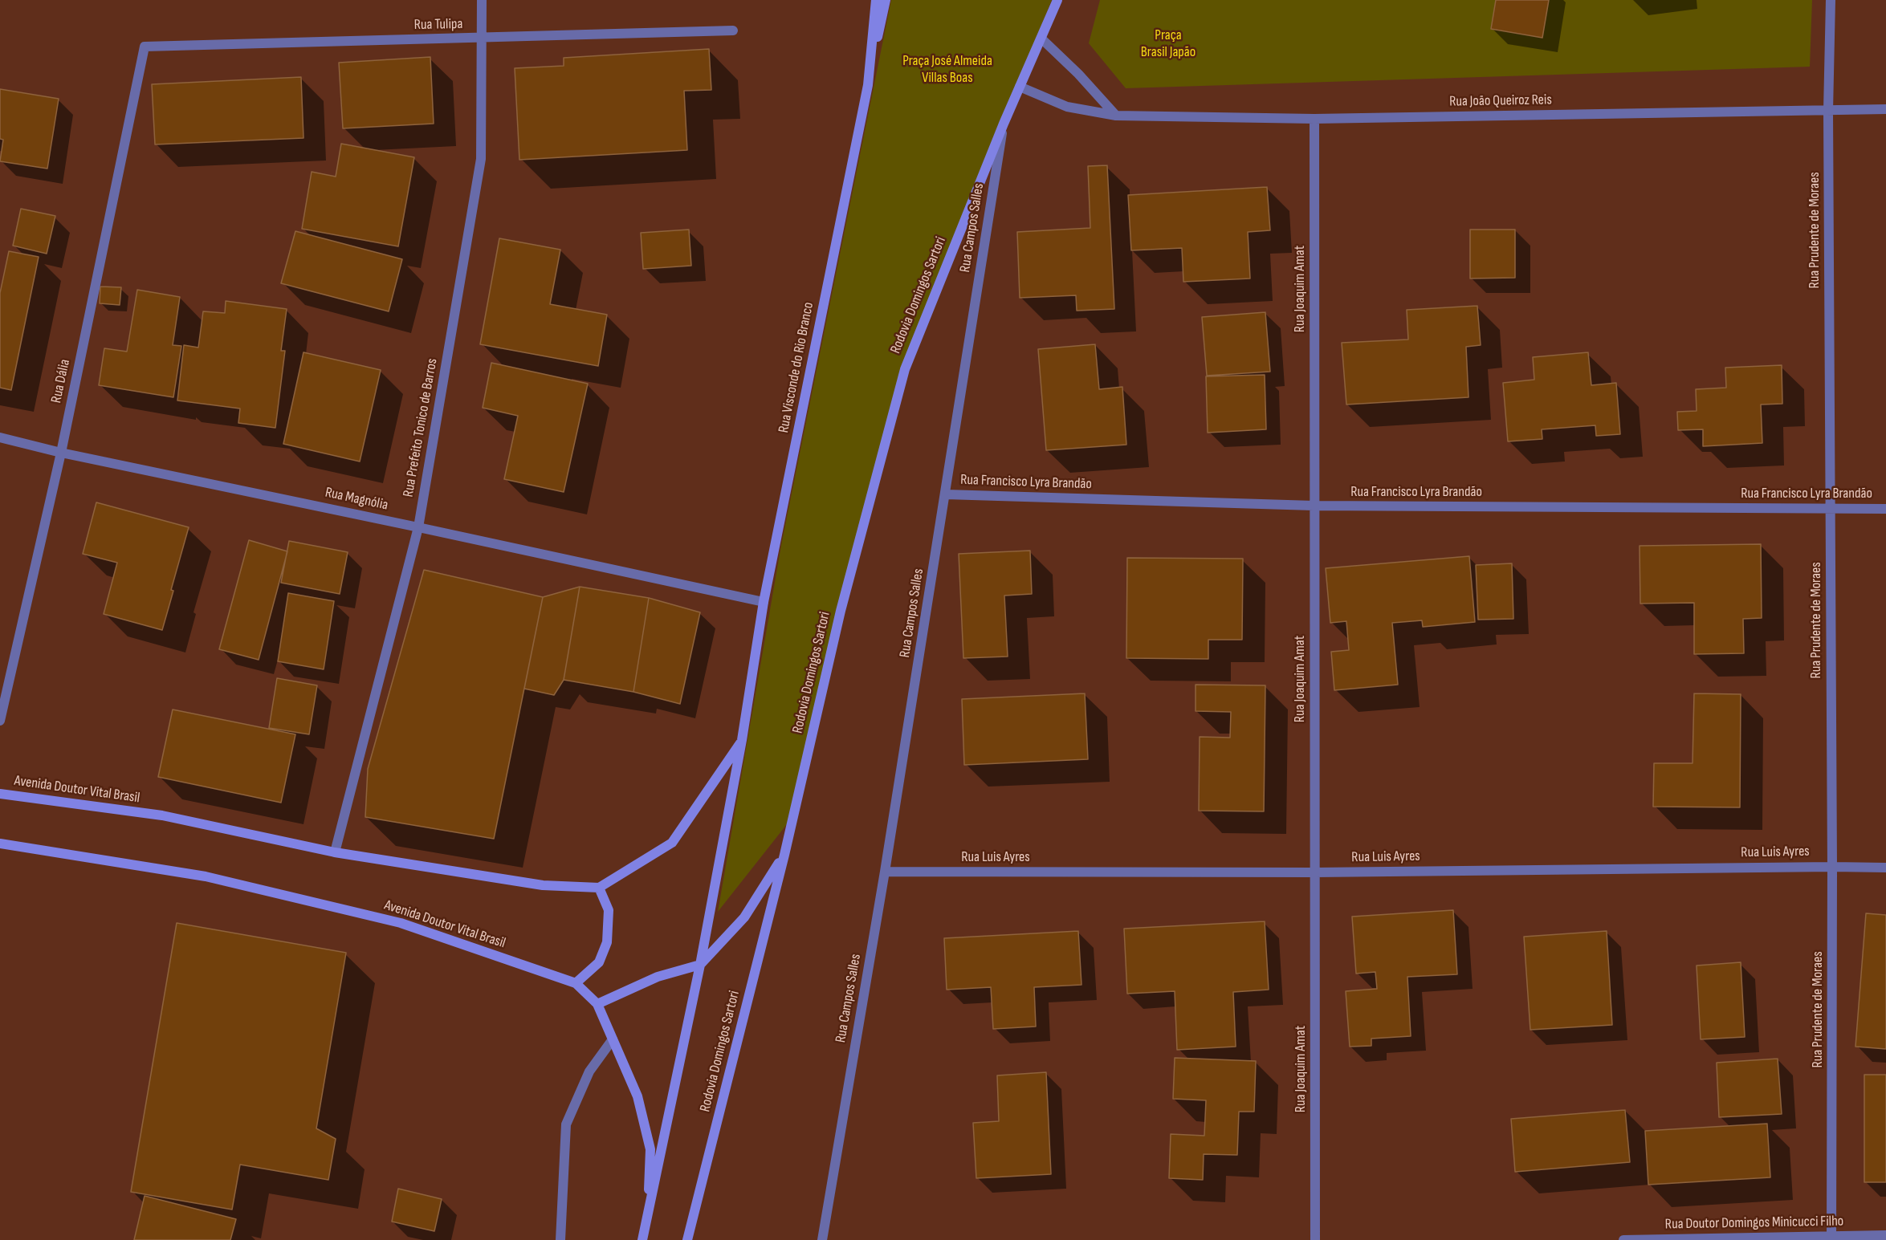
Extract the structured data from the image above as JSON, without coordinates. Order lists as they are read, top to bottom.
{
  "streets": {
    "main road": [
      "Rua Campos Salles",
      "Rodovia Domingos Sartori",
      "Rua Visconde do Rio Branco",
      "Avenida Doutor Vital Brasil"
    ],
    "street": [
      "Rua Tulipa",
      "Rua João Queiroz Reis",
      "Rua Prudente de Moraes",
      "Rua Joaquim Amat",
      "Rua Dália",
      "Rua Prefeito Tonico de Barros",
      "Rua Francisco Lyra Brandão",
      "Rua Magnólia",
      "Rua Luis Ayres",
      "Rua Doutor Domingos Minicucci Filho"
    ]
  },
  "crossings": [
    ["Rua Tulipa", "Rua Dália"],
    ["Rua Tulipa", "Rua Prefeito Tonico de Barros"],
    ["Rua João Queiroz Reis", "Rua Campos Salles"],
    ["Rua João Queiroz Reis", "Rua Prudente de Moraes"],
    ["Rua João Queiroz Reis", "Rua Joaquim Amat"],
    ["Rua Campos Salles", "Rodovia Domingos Sartori"],
    ["Rua Campos Salles", "Rua Francisco Lyra Brandão"],
    ["Rua Campos Salles", "Rua Luis Ayres"],
    ["Rua Prudente de Moraes", "Rua Francisco Lyra Brandão"],
    ["Rua Prudente de Moraes", "Rua Luis Ayres"],
    ["Rua Prudente de Moraes", "Rua Doutor Domingos Minicucci Filho"],
    ["Rua Joaquim Amat", "Rua Francisco Lyra Brandão"],
    ["Rua Joaquim Amat", "Rua Luis Ayres"],
    ["Rua Visconde do Rio Branco", "Rua Magnólia"],
    ["Rua Visconde do Rio Branco", "Avenida Doutor Vital Brasil"],
    ["Rua Dália", "Rua Magnólia"],
    ["Rua Prefeito Tonico de Barros", "Rua Magnólia"],
    ["Rua Prefeito Tonico de Barros", "Avenida Doutor Vital Brasil"]
  ],
  "parks": ["Praça Brasil Japão", "Praça José Almeida Villas Boas"]
}
